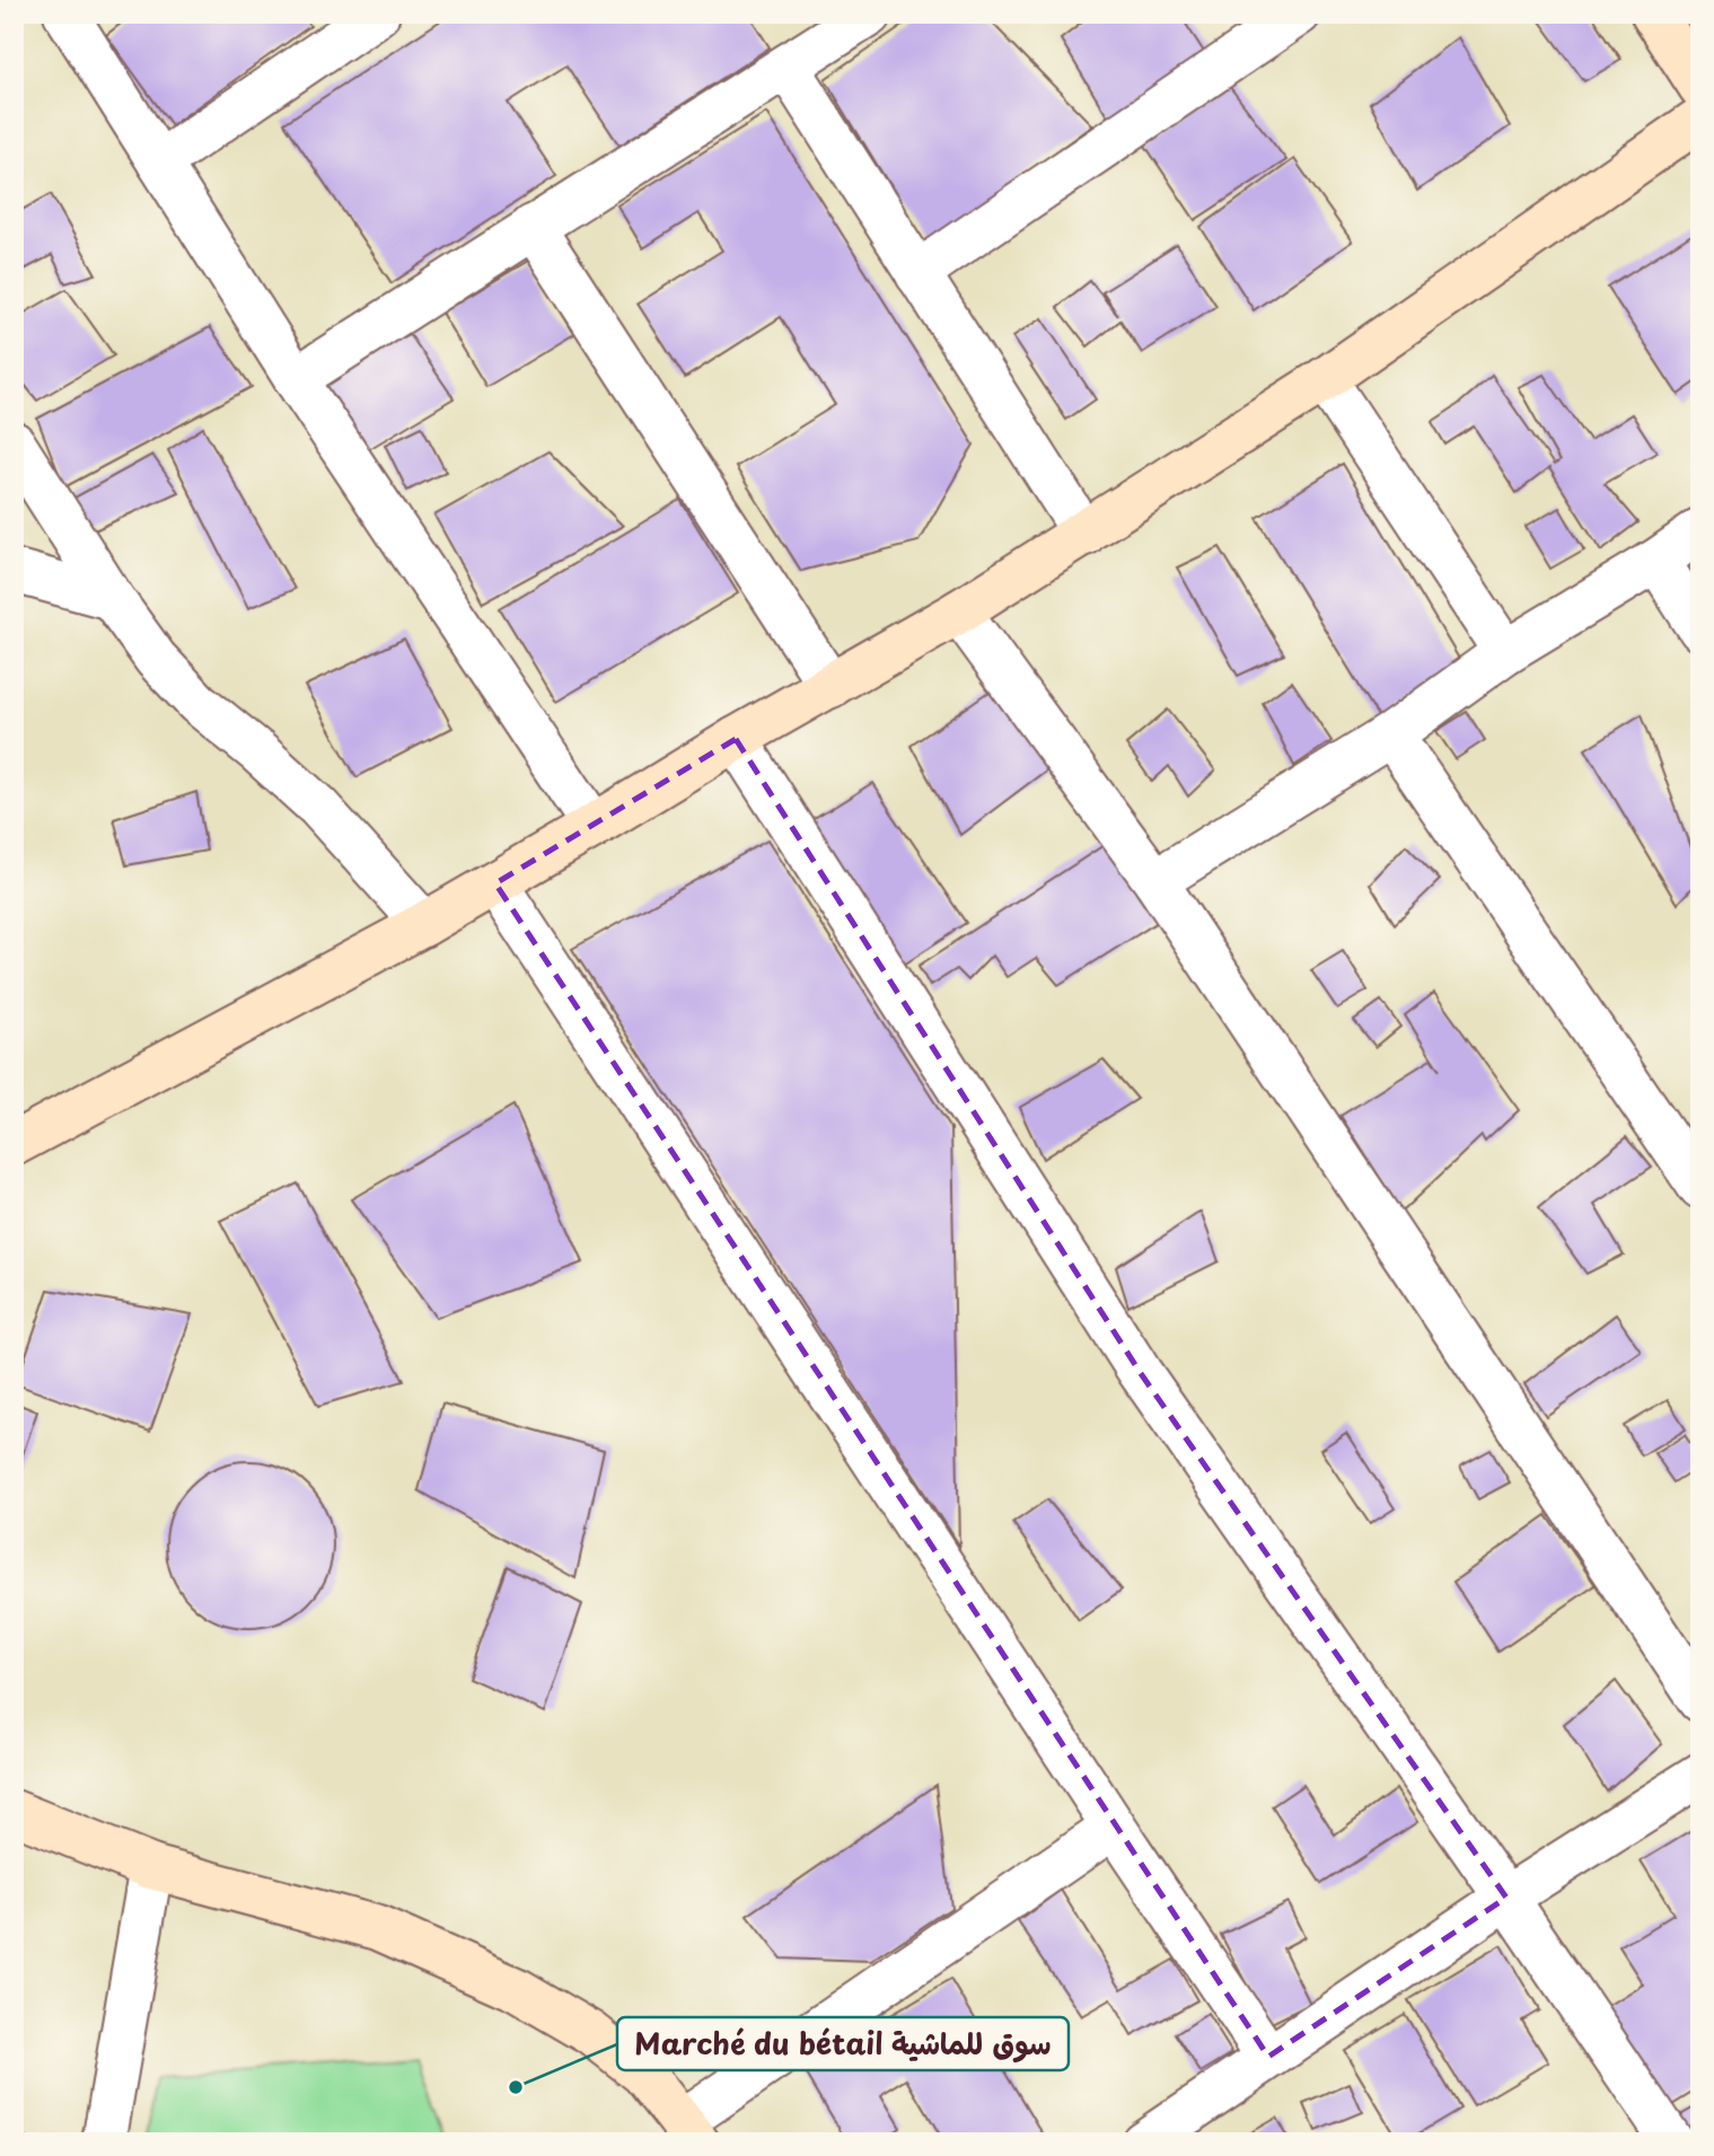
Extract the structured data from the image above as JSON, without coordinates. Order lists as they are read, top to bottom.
{
  "places": ["Marché du bétail سوق للماشية"]
}
